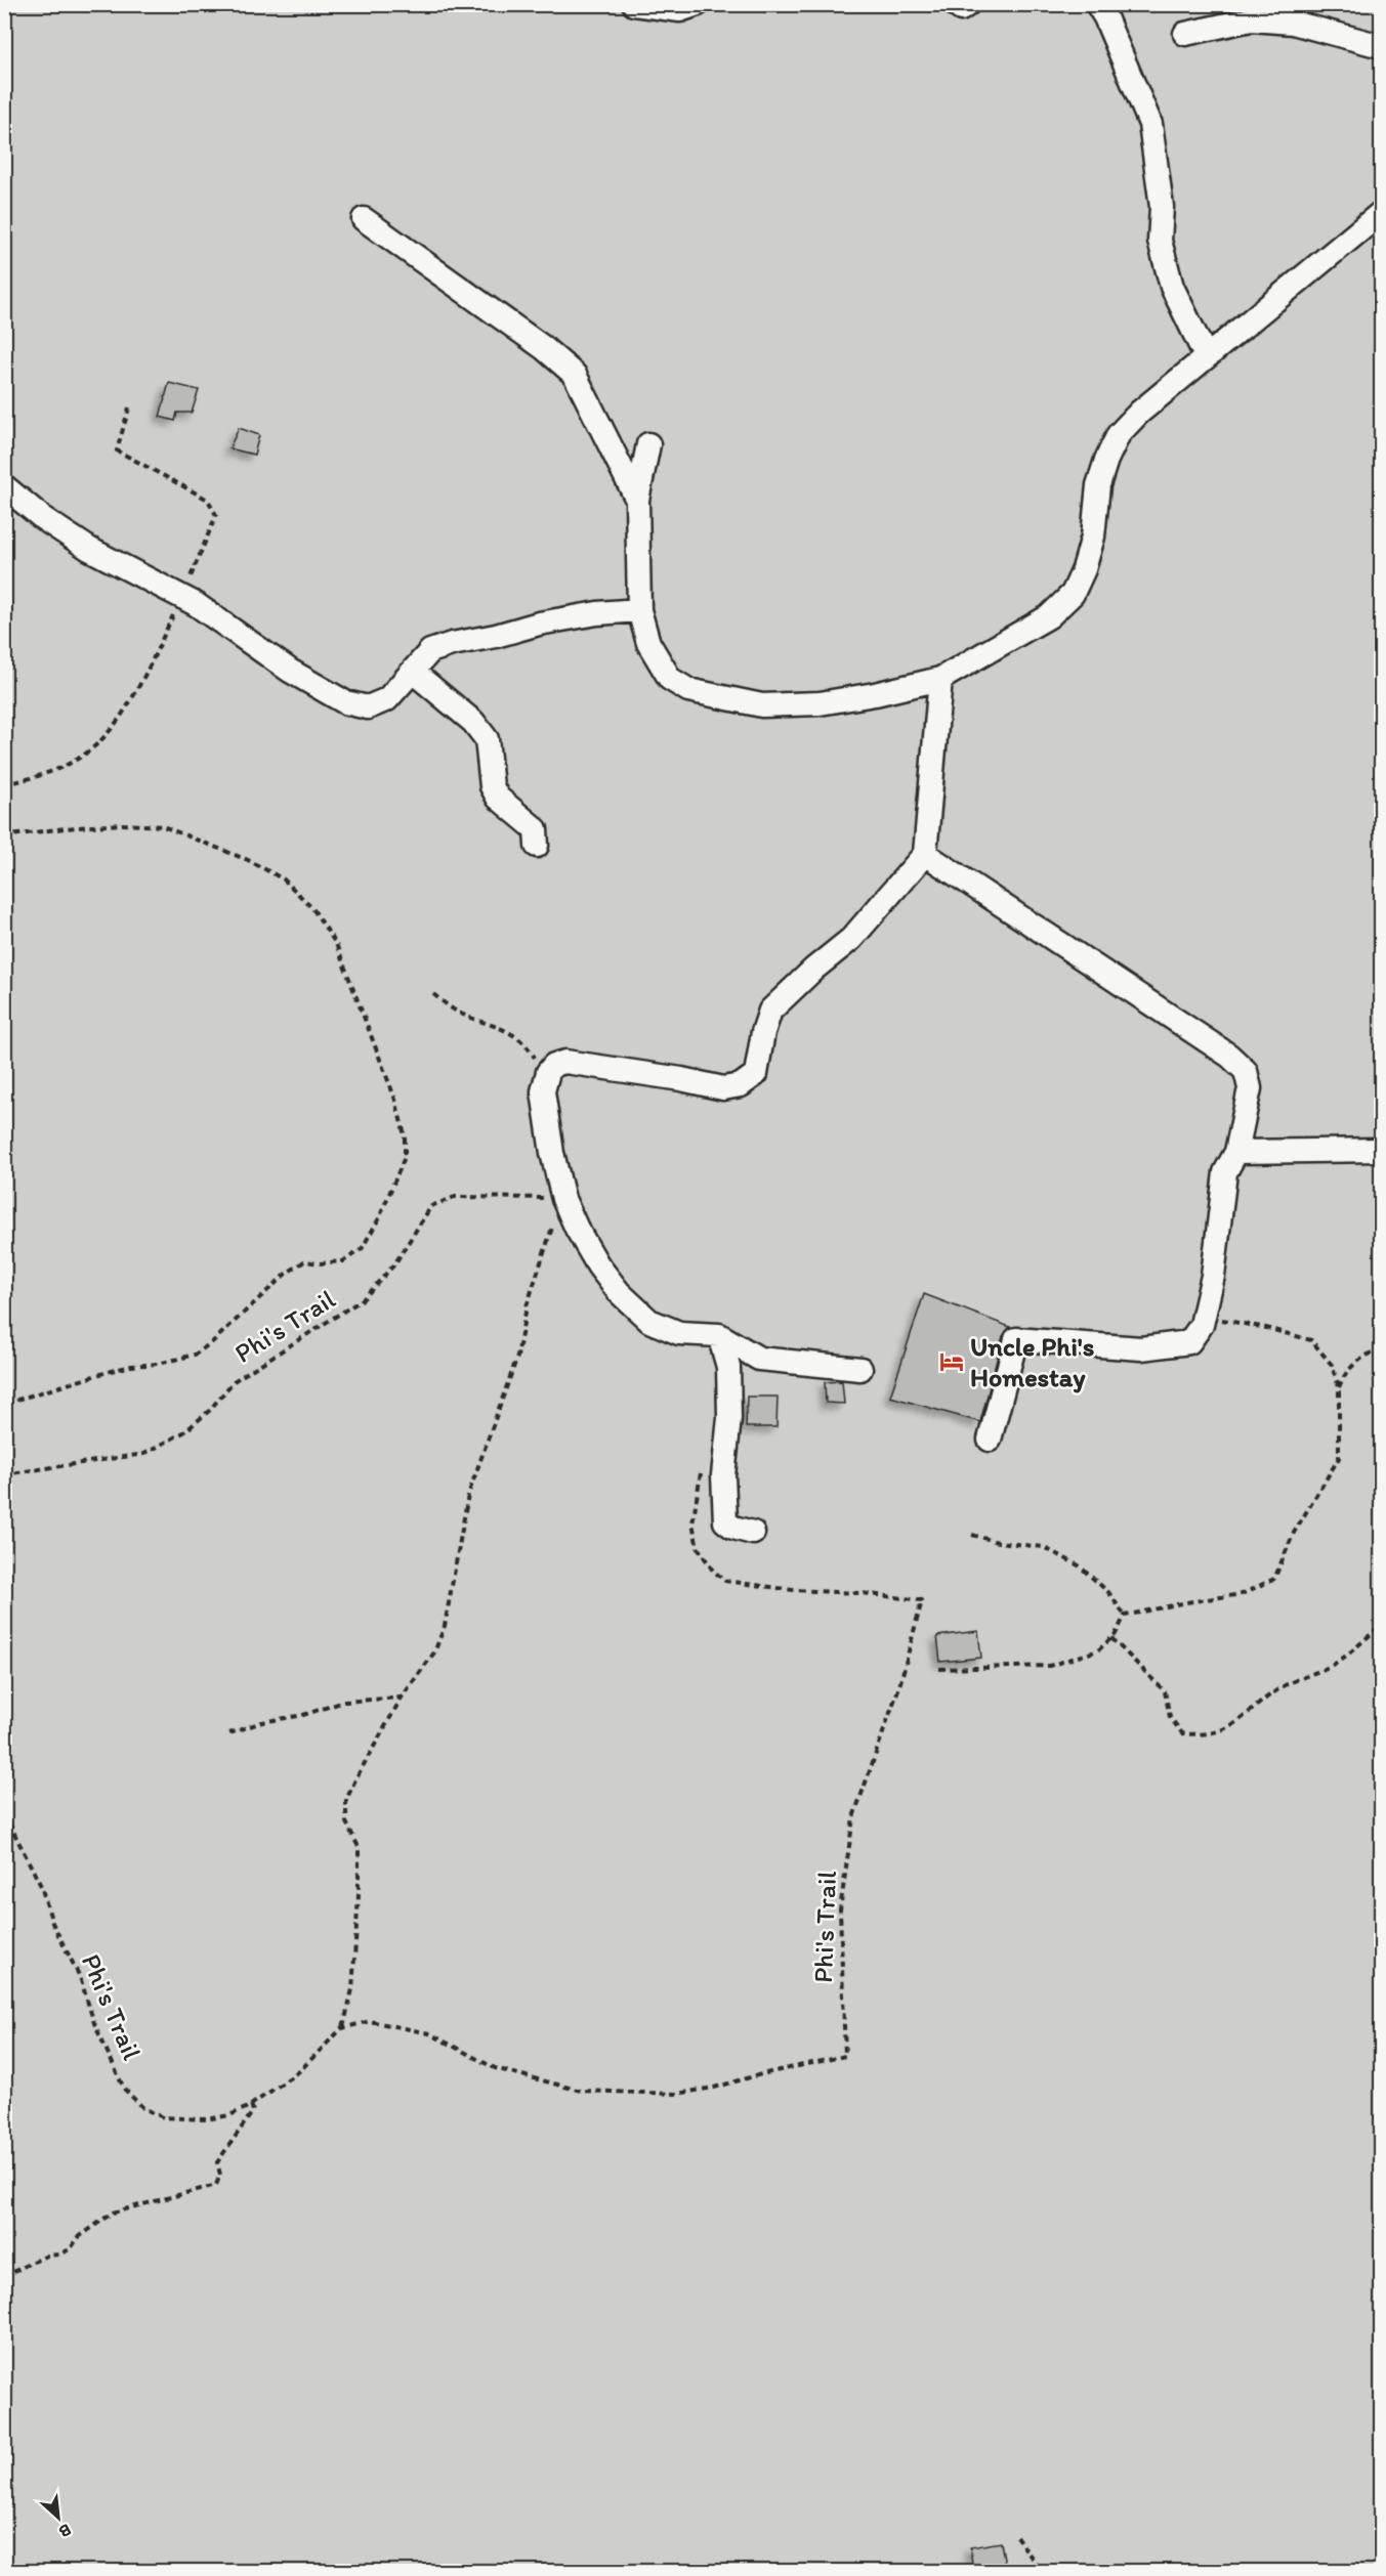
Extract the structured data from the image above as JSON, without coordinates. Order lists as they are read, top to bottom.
{
  "streets": {
    "path": ["Phi's Trail"]
  },
  "places": {
    "hotel": ["Uncle Phi's Homestay"]
  },
  "north": "bottom right"
}
